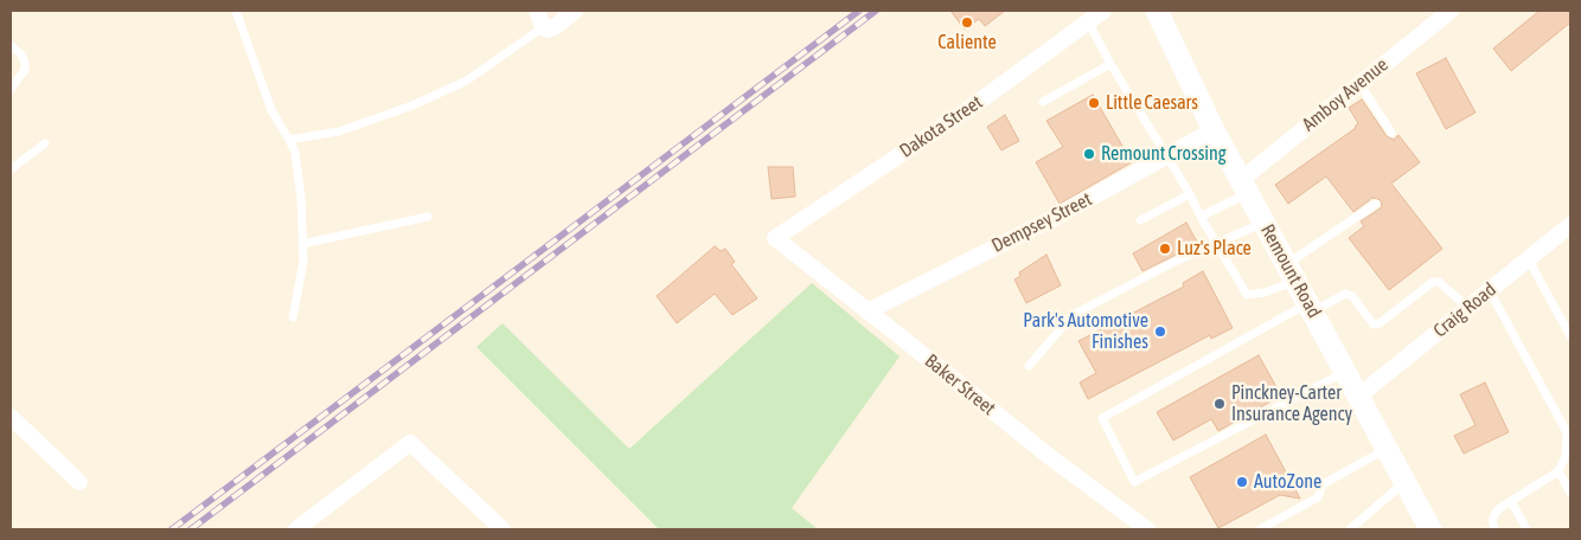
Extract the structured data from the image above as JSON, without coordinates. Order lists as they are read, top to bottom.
{
  "streets": {
    "main road": ["Remount Road"],
    "street": [
      "Amboy Avenue",
      "Dakota Street",
      "Dempsey Street",
      "Craig Road",
      "Baker Street"
    ]
  },
  "crossings": [
    ["Amboy Avenue", "Remount Road"],
    ["Dakota Street", "Baker Street"],
    ["Dempsey Street", "Remount Road"],
    ["Dempsey Street", "Baker Street"],
    ["Remount Road", "Craig Road"]
  ],
  "places": [
    "Caliente",
    "Little Caesars",
    "Remount Crossing",
    "Luz's Place",
    "Park's Automotive Finishes",
    "Pinckney-Carter Insurance Agency",
    "AutoZone"
  ]
}
